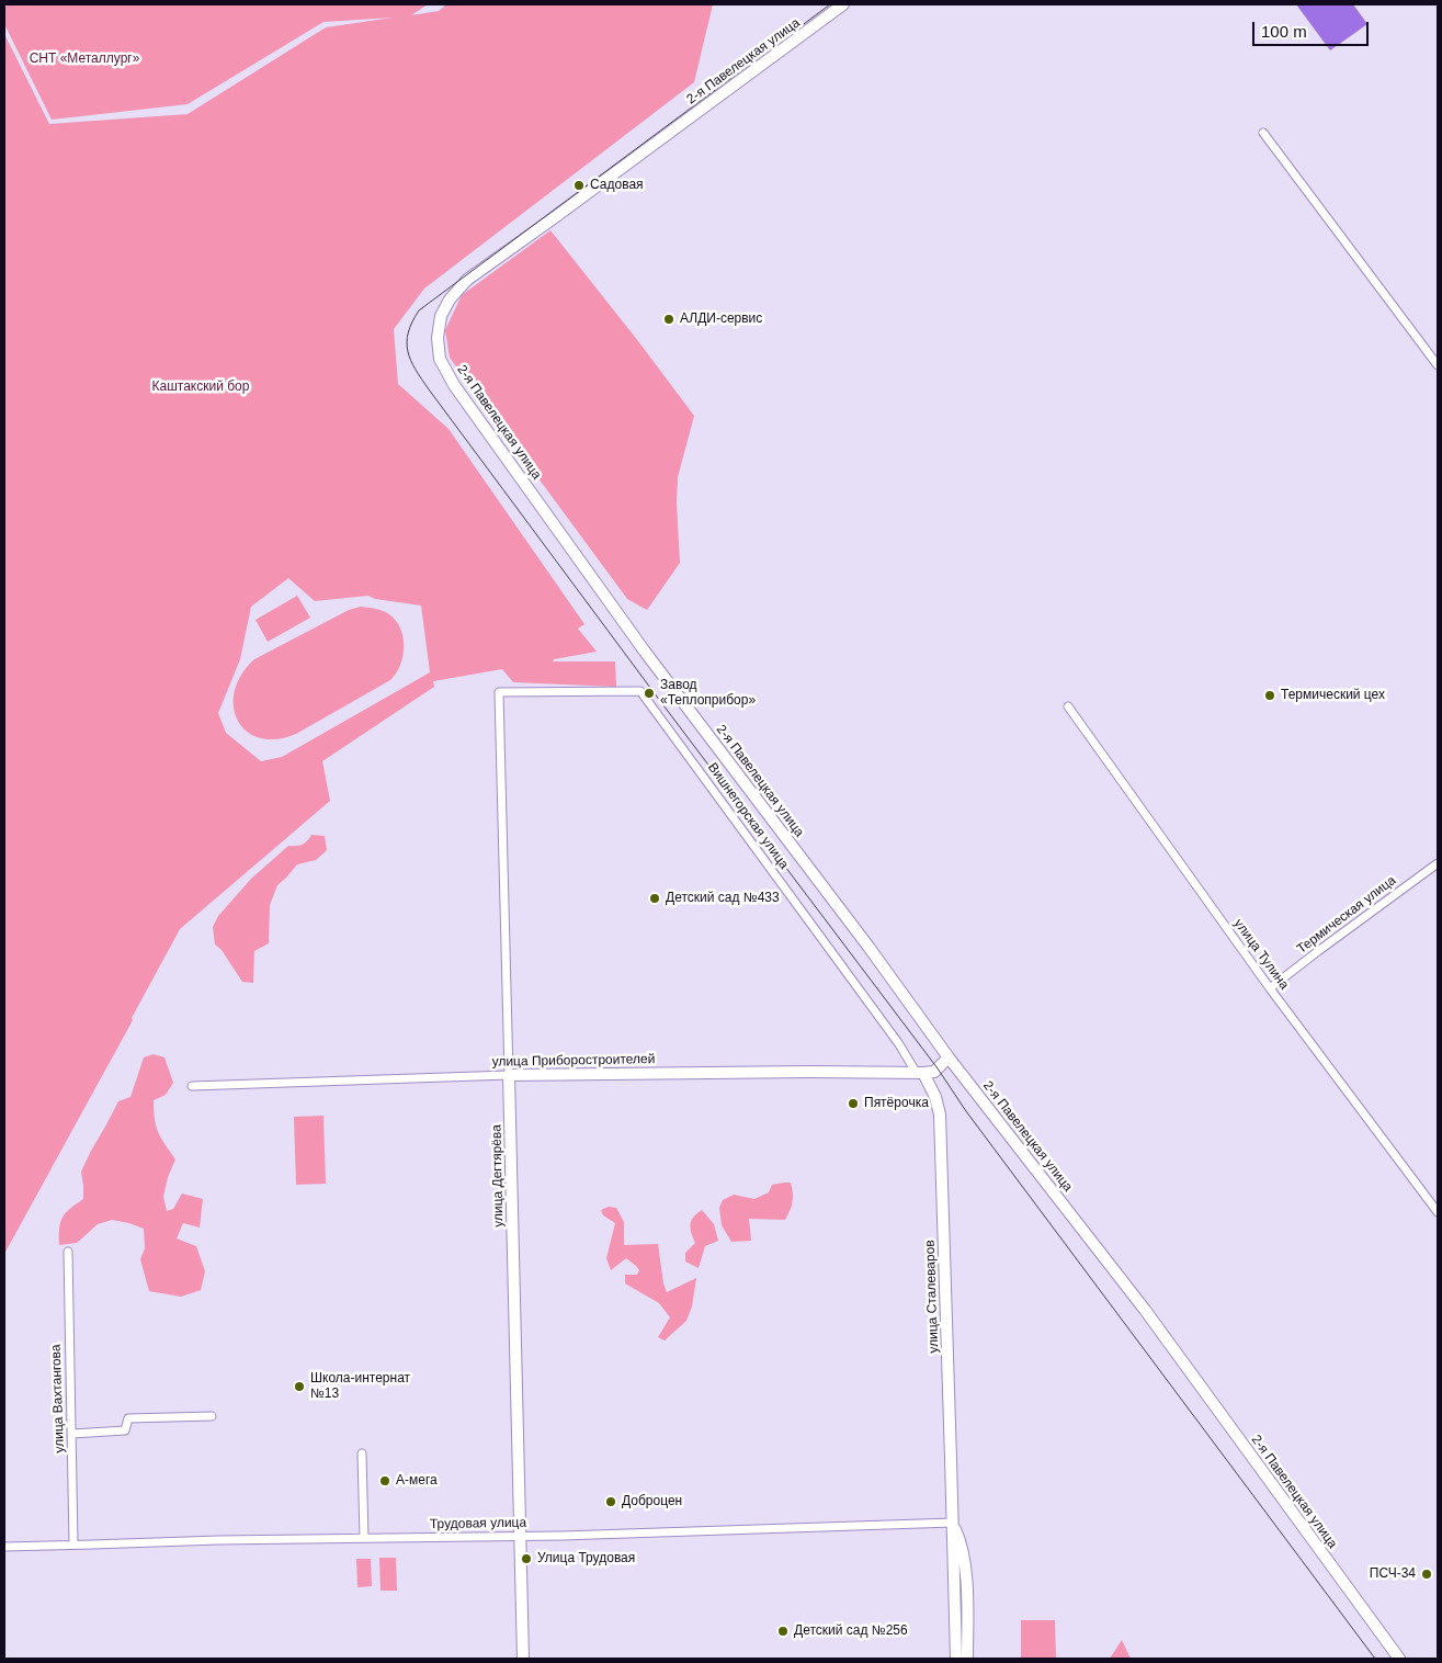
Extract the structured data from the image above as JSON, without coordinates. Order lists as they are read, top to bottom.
{
  "streets": {
    "main road": [
      "2-я Павелецкая улица",
      "улица Приборостроителей",
      "улица Дегтярёва",
      "улица Сталеваров"
    ],
    "street": [
      "Вишнегорская улица",
      "Термическая улица",
      "улица Тулина",
      "улица Вахтангова",
      "Трудовая улица"
    ]
  },
  "crossings": [
    ["2-я Павелецкая улица", "улица Приборостроителей"],
    ["Вишнегорская улица", "улица Приборостроителей"],
    ["Вишнегорская улица", "улица Дегтярёва"],
    ["Вишнегорская улица", "улица Сталеваров"],
    ["Термическая улица", "улица Тулина"],
    ["улица Приборостроителей", "улица Дегтярёва"],
    ["улица Приборостроителей", "улица Сталеваров"],
    ["улица Дегтярёва", "Трудовая улица"],
    ["улица Сталеваров", "Трудовая улица"],
    ["улица Вахтангова", "Трудовая улица"]
  ],
  "parks": ["СНТ «Металлург»", "Каштакский бор"],
  "places": [
    "Садовая",
    "АЛДИ-сервис",
    "Завод «Теплоприбор»",
    "Термический цех",
    "Детский сад №433",
    "Пятёрочка",
    "Школа-интернат №13",
    "А-мега",
    "Доброцен",
    "Улица Трудовая",
    "ПСЧ-34",
    "Детский сад №256"
  ],
  "scale_bar": "100 m"
}
